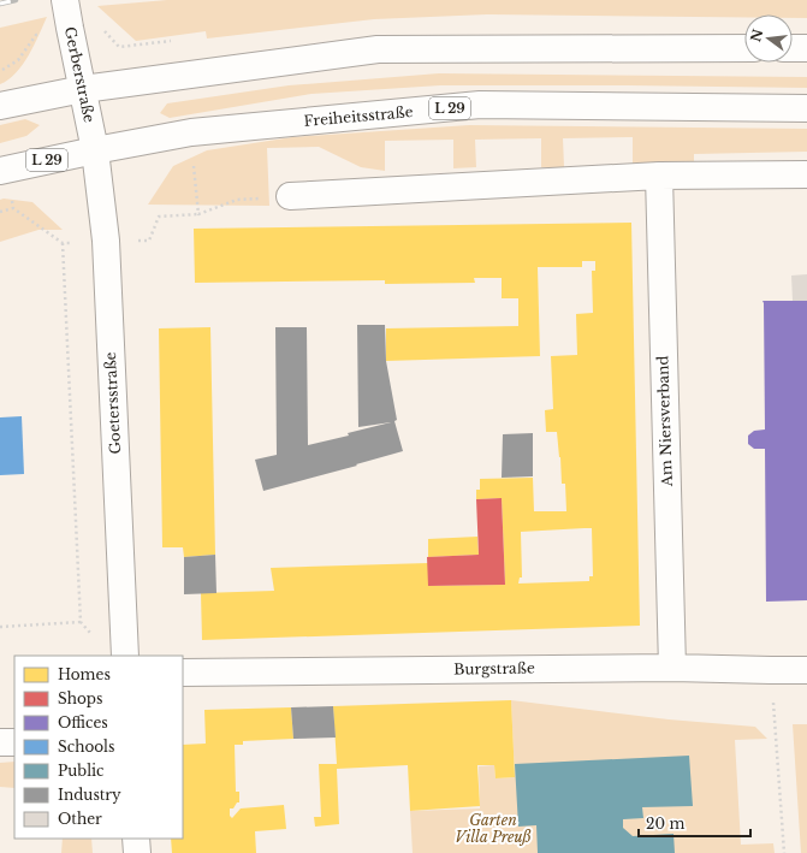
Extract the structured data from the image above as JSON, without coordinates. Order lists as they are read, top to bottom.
{
  "streets": {
    "street": [
      "Gerberstraße",
      "L 29",
      "Freiheitsstraße",
      "Goetersstraße",
      "Am Niersverband",
      "Burgstraße"
    ]
  },
  "crossings": [
    ["Gerberstraße", "Freiheitsstraße"],
    ["Gerberstraße", "Goetersstraße"],
    ["Freiheitsstraße", "Goetersstraße"],
    ["Am Niersverband", "Burgstraße"]
  ],
  "parks": ["Garten Villa Preuß"],
  "legend": [
    "Homes",
    "Shops",
    "Offices",
    "Schools",
    "Public",
    "Industry",
    "Other"
  ],
  "scale_bar": "20 m",
  "north": "left"
}
